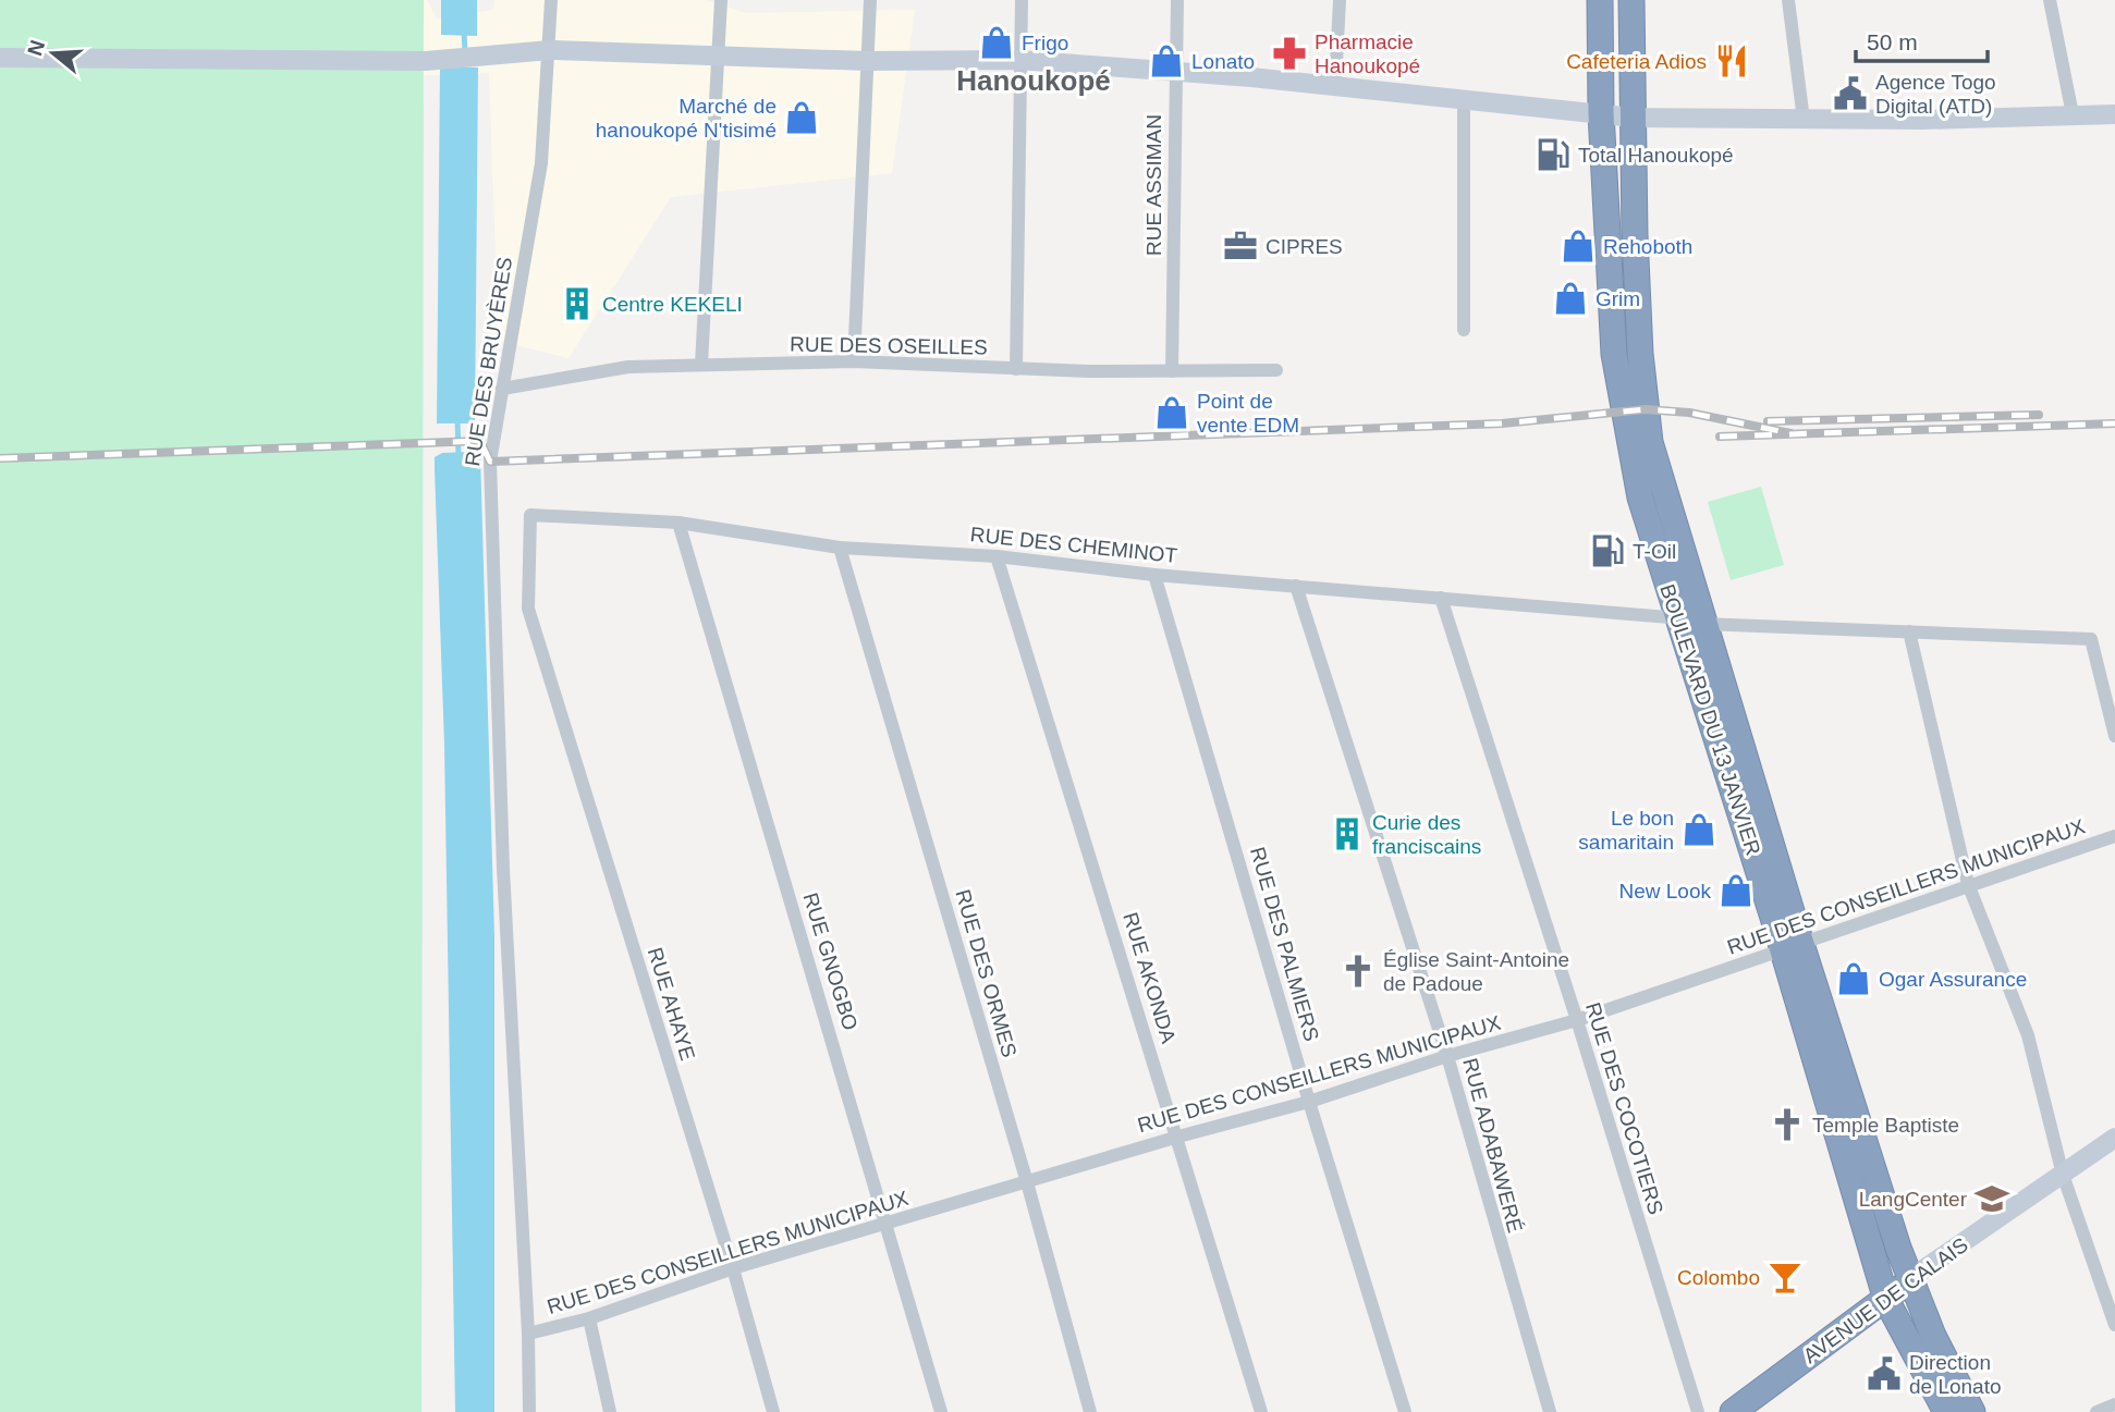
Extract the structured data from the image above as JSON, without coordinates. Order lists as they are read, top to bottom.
{
  "streets": {
    "highway": ["BOULEVARD DU 13 JANVIER", "AVENUE DE CALAIS"],
    "street": [
      "RUE ASSIMAN",
      "RUE DES OSEILLES",
      "RUE DES BRUYÈRES",
      "RUE DES CHEMINOT",
      "RUE DES CONSEILLERS MUNICIPAUX",
      "RUE DES PALMIERS",
      "RUE GNOGBO",
      "RUE DES ORMES",
      "RUE AKONDA",
      "RUE AHAYE",
      "RUE DES COCOTIERS",
      "RUE ADABAWERÉ"
    ]
  },
  "crossings": [
    ["RUE ASSIMAN", "RUE DES OSEILLES"],
    ["RUE DES OSEILLES", "RUE DES BRUYÈRES"],
    ["RUE DES BRUYÈRES", "RUE DES CONSEILLERS MUNICIPAUX"],
    ["RUE DES CHEMINOT", "BOULEVARD DU 13 JANVIER"],
    ["RUE DES CHEMINOT", "RUE DES PALMIERS"],
    ["RUE DES CHEMINOT", "RUE GNOGBO"],
    ["RUE DES CHEMINOT", "RUE DES ORMES"],
    ["RUE DES CHEMINOT", "RUE AKONDA"],
    ["RUE DES CHEMINOT", "RUE AHAYE"],
    ["RUE DES CHEMINOT", "RUE DES COCOTIERS"],
    ["RUE DES CHEMINOT", "RUE ADABAWERÉ"],
    ["BOULEVARD DU 13 JANVIER", "RUE DES CONSEILLERS MUNICIPAUX"],
    ["BOULEVARD DU 13 JANVIER", "AVENUE DE CALAIS"],
    ["RUE DES CONSEILLERS MUNICIPAUX", "RUE DES PALMIERS"],
    ["RUE DES CONSEILLERS MUNICIPAUX", "RUE GNOGBO"],
    ["RUE DES CONSEILLERS MUNICIPAUX", "RUE DES ORMES"],
    ["RUE DES CONSEILLERS MUNICIPAUX", "RUE AKONDA"],
    ["RUE DES CONSEILLERS MUNICIPAUX", "RUE AHAYE"],
    ["RUE DES CONSEILLERS MUNICIPAUX", "RUE DES COCOTIERS"],
    ["RUE DES CONSEILLERS MUNICIPAUX", "RUE ADABAWERÉ"]
  ],
  "districts": ["Hanoukopé"],
  "places": {
    "shop": [
      "Frigo",
      "Lonato",
      "Marché de hanoukopé N'tisimé",
      "Rehoboth",
      "Grim",
      "Point de vente EDM",
      "Le bon samaritain",
      "New Look",
      "Ogar Assurance"
    ],
    "pharmacy": ["Pharmacie Hanoukopé"],
    "restaurant": ["Cafeteria Adios"],
    "public building": ["Agence Togo Digital (ATD)", "Direction de Lonato"],
    "fuel station": ["Total Hanoukopé", "T-Oil"],
    "office": ["CIPRES"],
    "building": ["Centre KEKELI", "Curie des franciscains"],
    "church": ["Église Saint-Antoine de Padoue", "Temple Baptiste"],
    "school or university": ["LangCenter"],
    "bar": ["Colombo"]
  },
  "scale_bar": "50 m",
  "north": "left"
}
